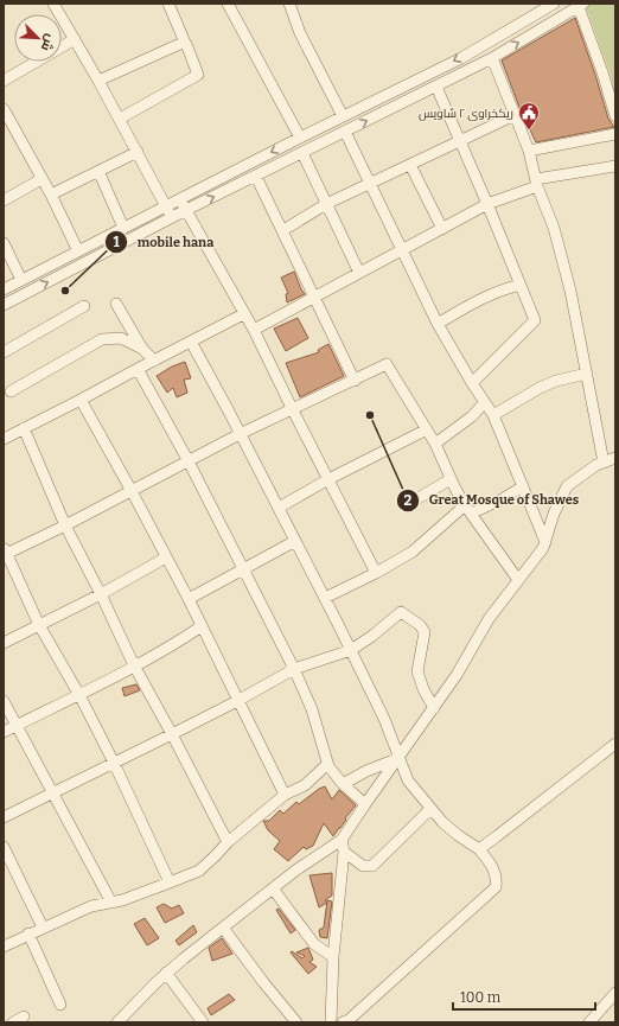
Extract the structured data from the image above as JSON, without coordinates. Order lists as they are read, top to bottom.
{
  "places": {
    "public building": ["ريكخراوى ۲ شاويس"],
    "other": ["mobile hana", "Great Mosque of Shawes"]
  },
  "scale_bar": "100 m",
  "north": "bottom right"
}
